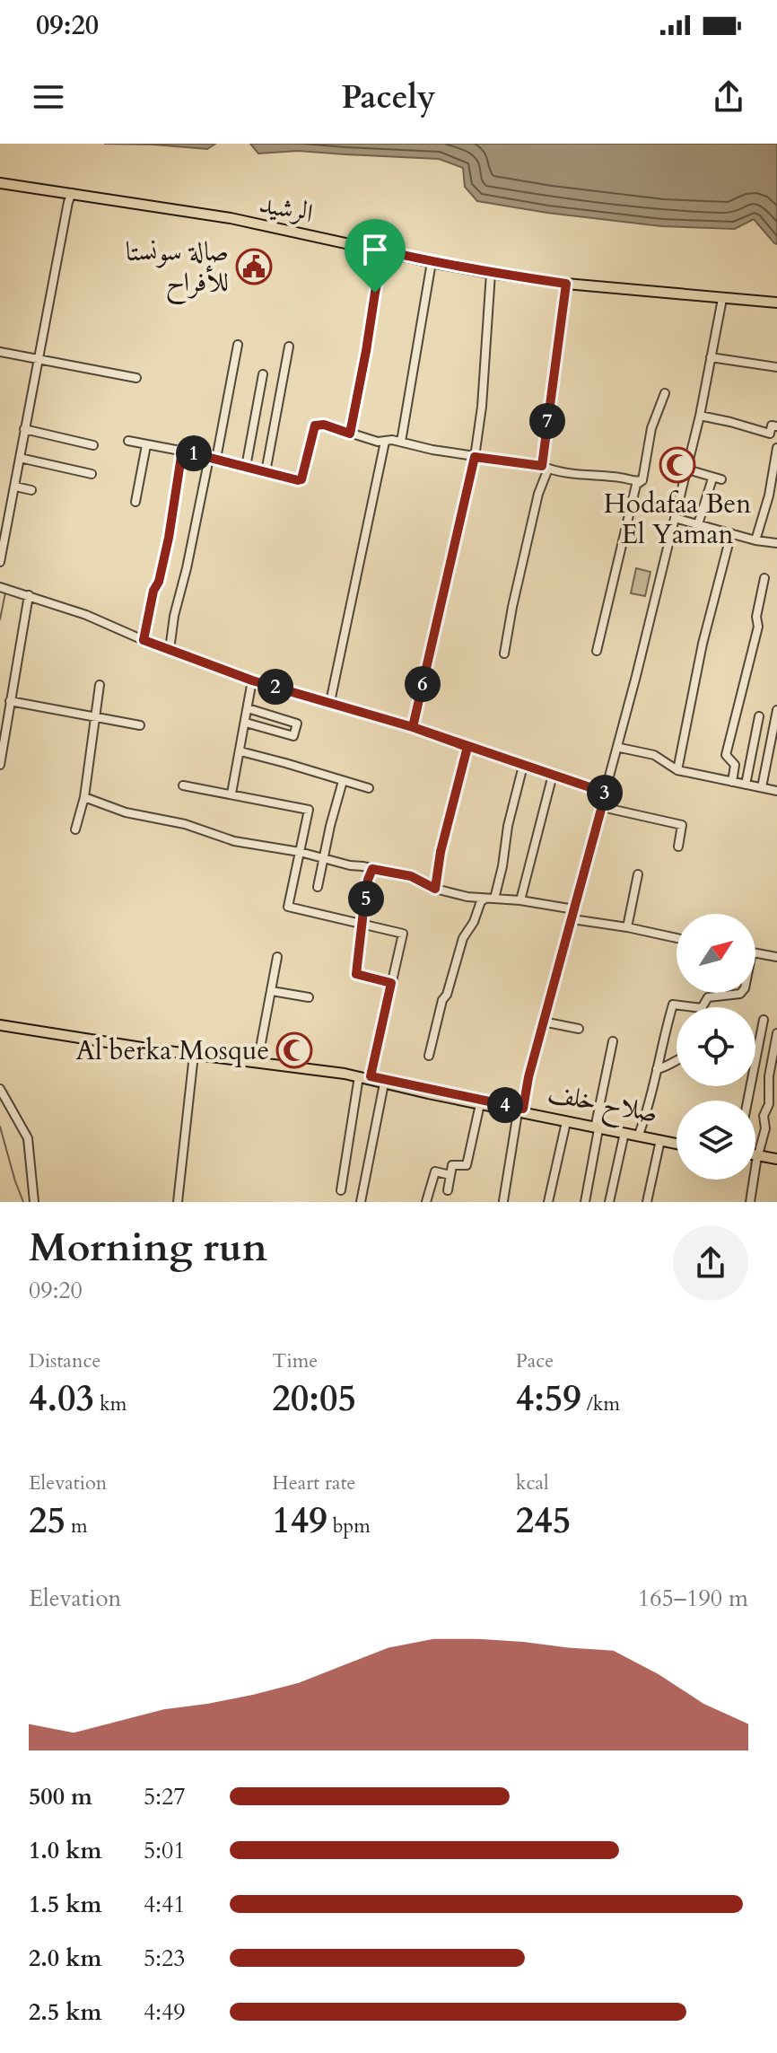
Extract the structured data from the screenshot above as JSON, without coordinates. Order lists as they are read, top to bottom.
{
  "streets": {
    "main road": ["الرشيد", "صلاح خلف"]
  },
  "places": {
    "public building": ["صالة سونستا للأفراح"],
    "mosque": ["Hodafaa Ben El Yaman", "Al berka Mosque"]
  },
  "north": "top right",
  "page": {
    "status": "09:20",
    "header": "Pacely",
    "pins": [
      "7",
      "1",
      "6",
      "2",
      "3",
      "5",
      "4"
    ],
    "heading": ["Morning run", "09:20"],
    "stats": [
      ["Distance", "4.03 km"],
      ["Time", "20:05"],
      ["Pace", "4:59 /km"],
      ["Elevation", "25 m"],
      ["Heart rate", "149 bpm"],
      ["kcal", "245"]
    ],
    "chart": ["Elevation", "165–190 m"],
    "list": [
      {
        "name": "500 m",
        "note": "5:27"
      },
      {
        "name": "1.0 km",
        "note": "5:01"
      },
      {
        "name": "1.5 km",
        "note": "4:41"
      },
      {
        "name": "2.0 km",
        "note": "5:23"
      },
      {
        "name": "2.5 km",
        "note": "4:49"
      }
    ]
  }
}
